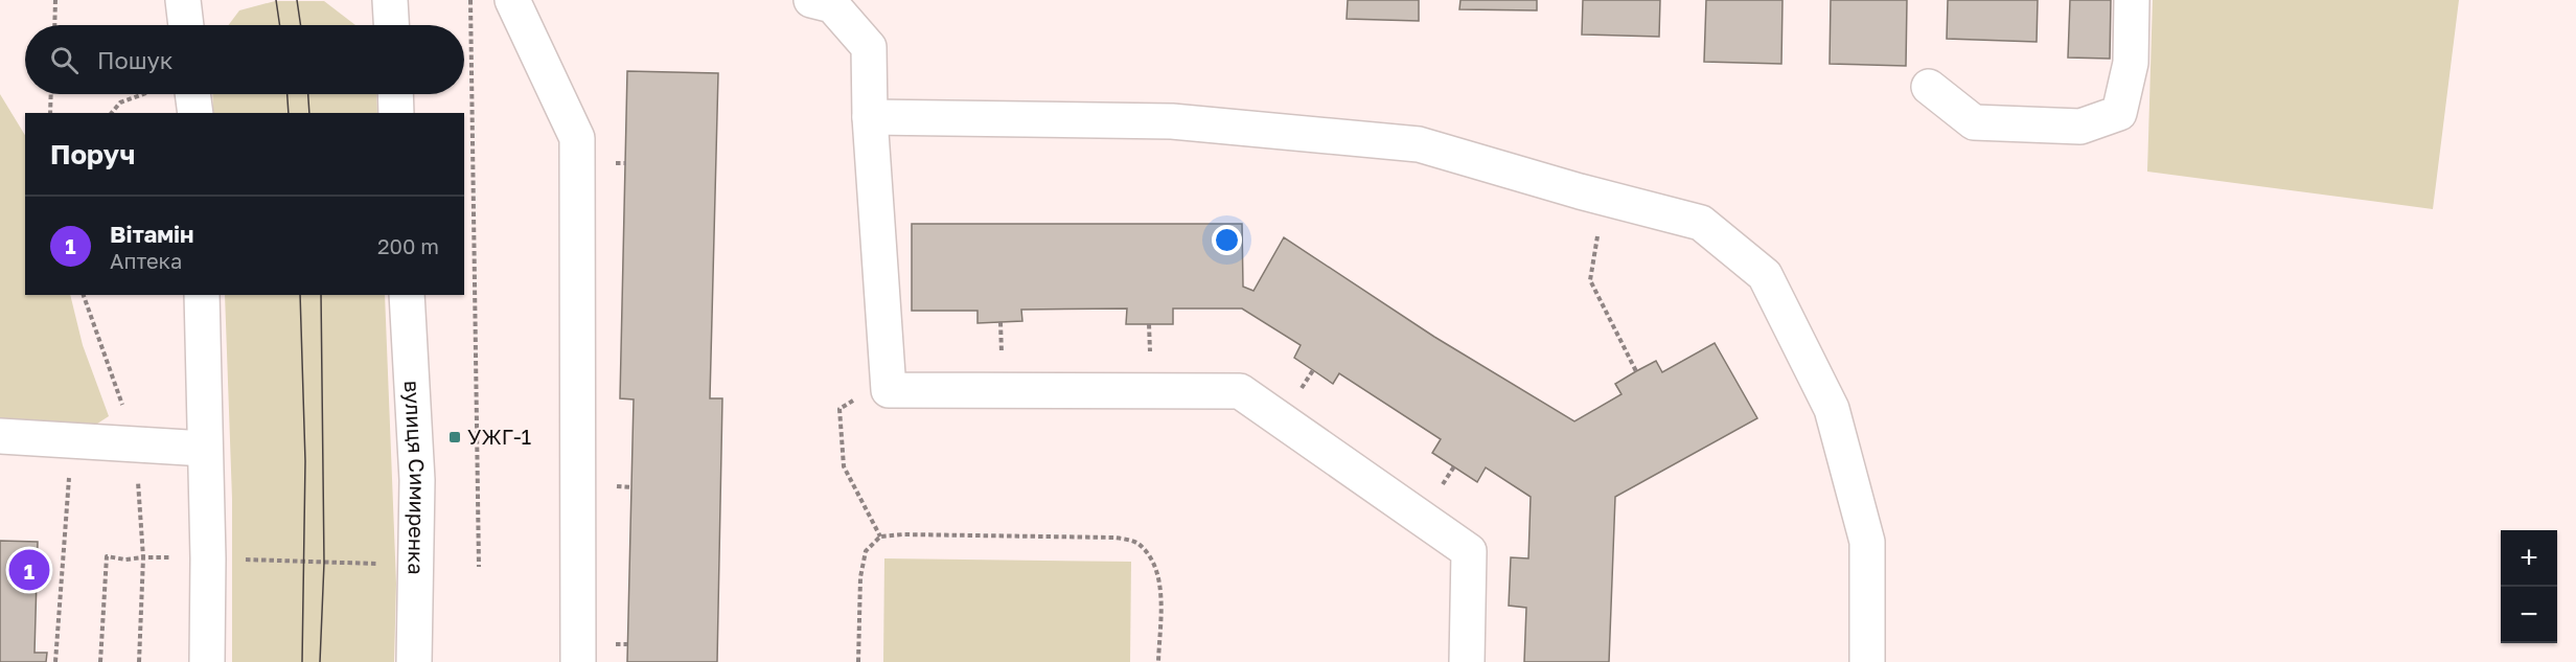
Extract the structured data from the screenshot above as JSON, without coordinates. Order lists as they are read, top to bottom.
{
  "streets": {
    "street": ["вулиця Симиренка"]
  },
  "places": {
    "transit": ["УЖГ-1"]
  },
  "page": {
    "search": "Пошук",
    "heading": "Поруч",
    "list": [
      {
        "mark": "1",
        "name": "Вітамін",
        "note": "Аптека",
        "value": "200 m"
      }
    ],
    "map_buttons": ["+", "−"],
    "pins": "1"
  }
}
